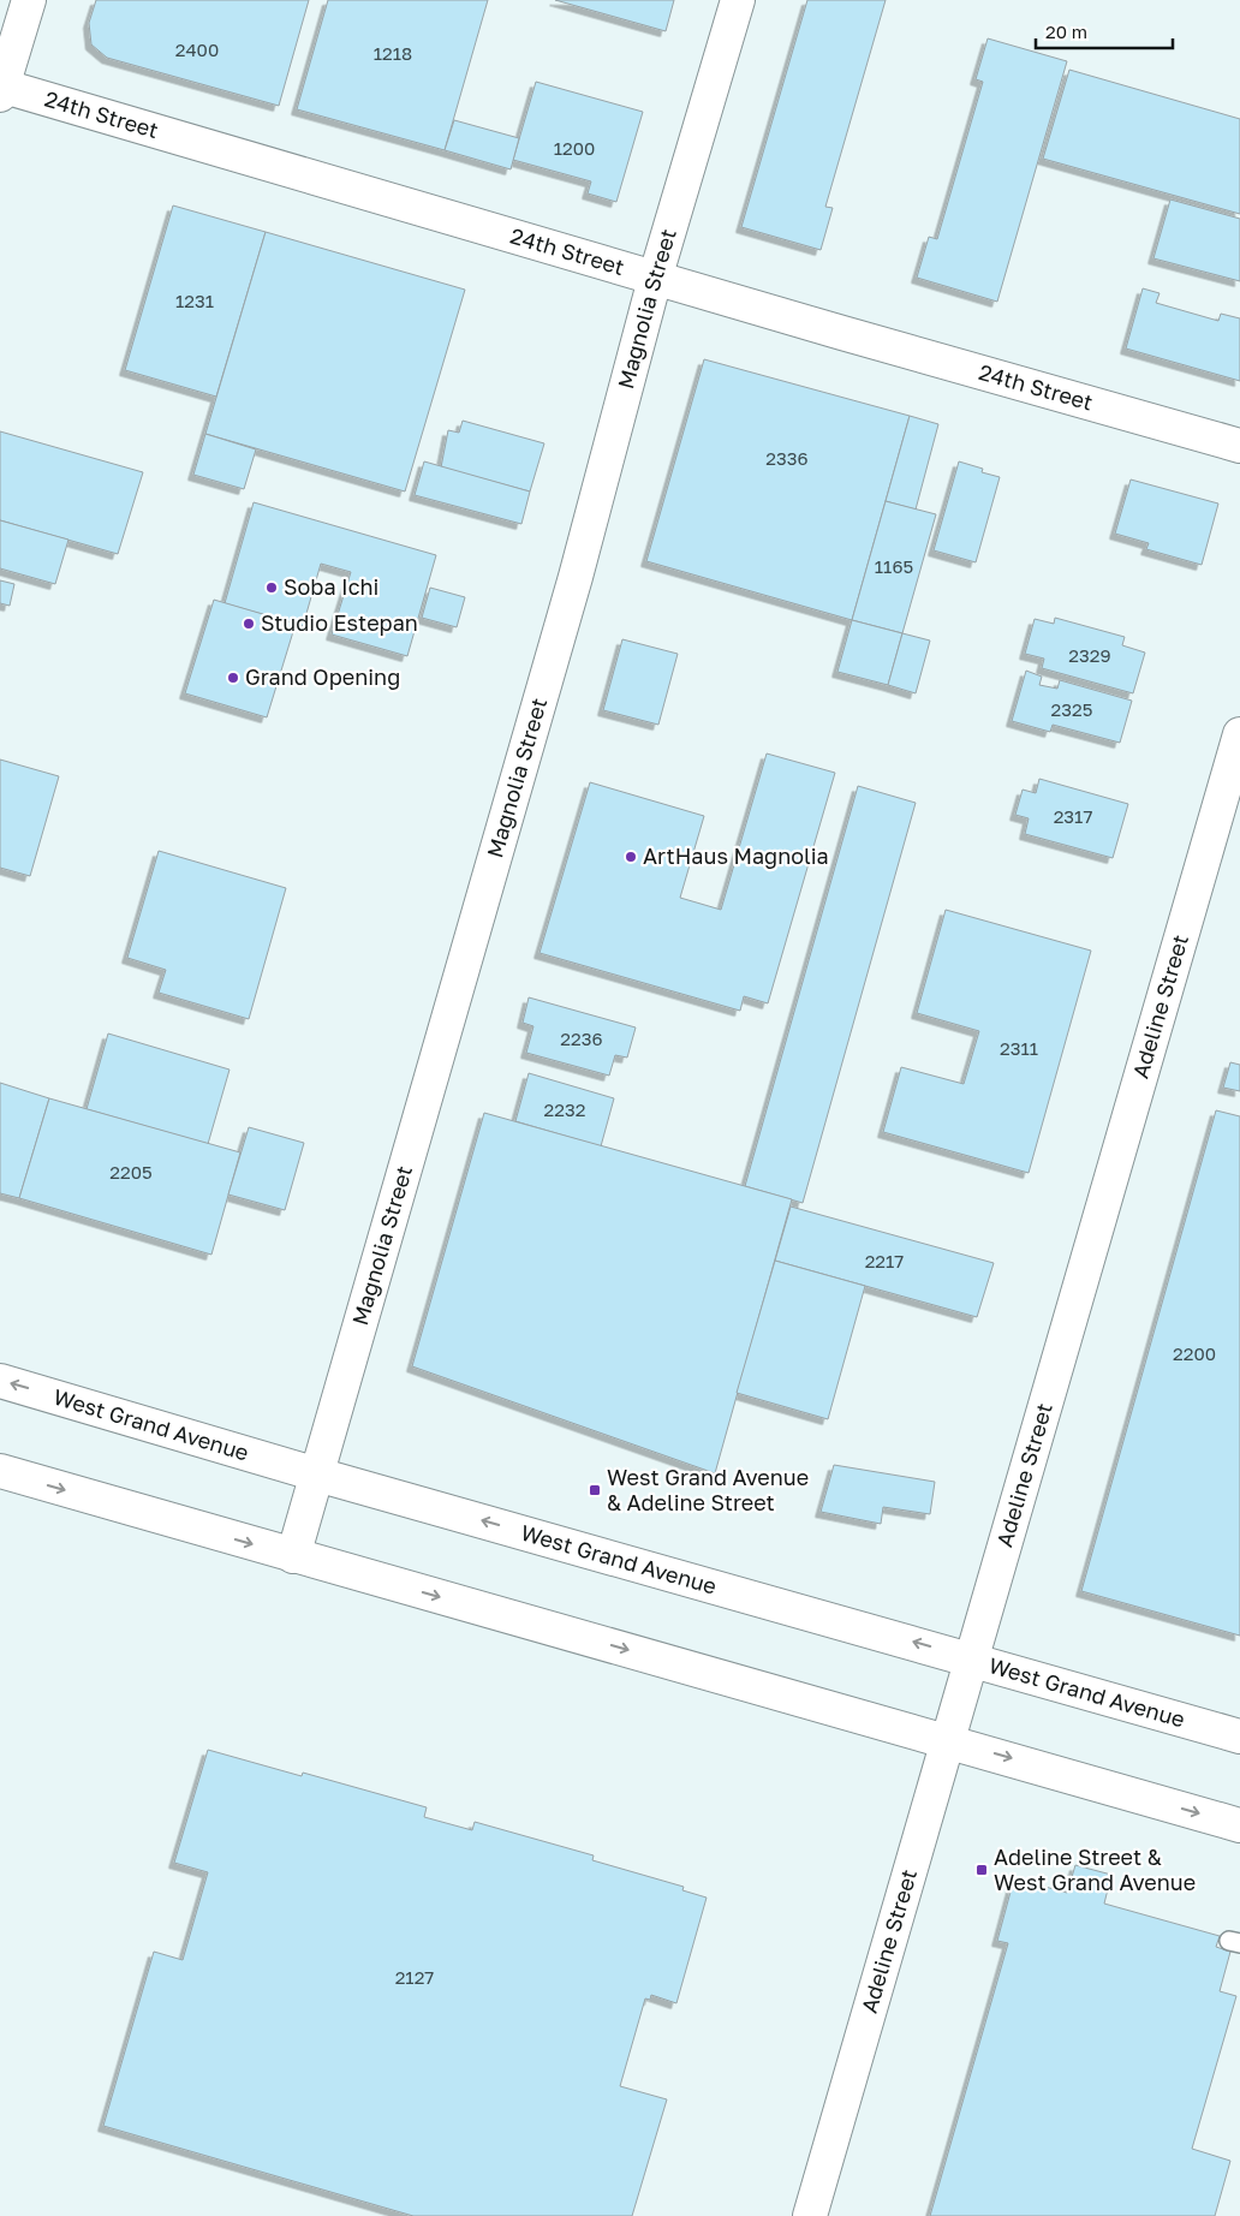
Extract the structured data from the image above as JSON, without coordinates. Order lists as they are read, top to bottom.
{
  "streets": {
    "main road": [
      "24th Street",
      "Magnolia Street",
      "Adeline Street",
      "West Grand Avenue"
    ]
  },
  "crossings": [
    ["24th Street", "Magnolia Street"],
    ["Magnolia Street", "West Grand Avenue"],
    ["Adeline Street", "West Grand Avenue"]
  ],
  "places": {
    "other": [
      "Soba Ichi",
      "Studio Estepan",
      "Grand Opening",
      "ArtHaus Magnolia"
    ],
    "transit": ["West Grand Avenue & Adeline Street", "Adeline Street & West Grand Avenue"]
  },
  "house_numbers": [
    "2400",
    "1218",
    "1200",
    "1231",
    "2336",
    "1165",
    "2329",
    "2325",
    "2317",
    "2236",
    "2311",
    "2232",
    "2205",
    "2217",
    "2200",
    "2127"
  ],
  "scale_bar": "20 m"
}
